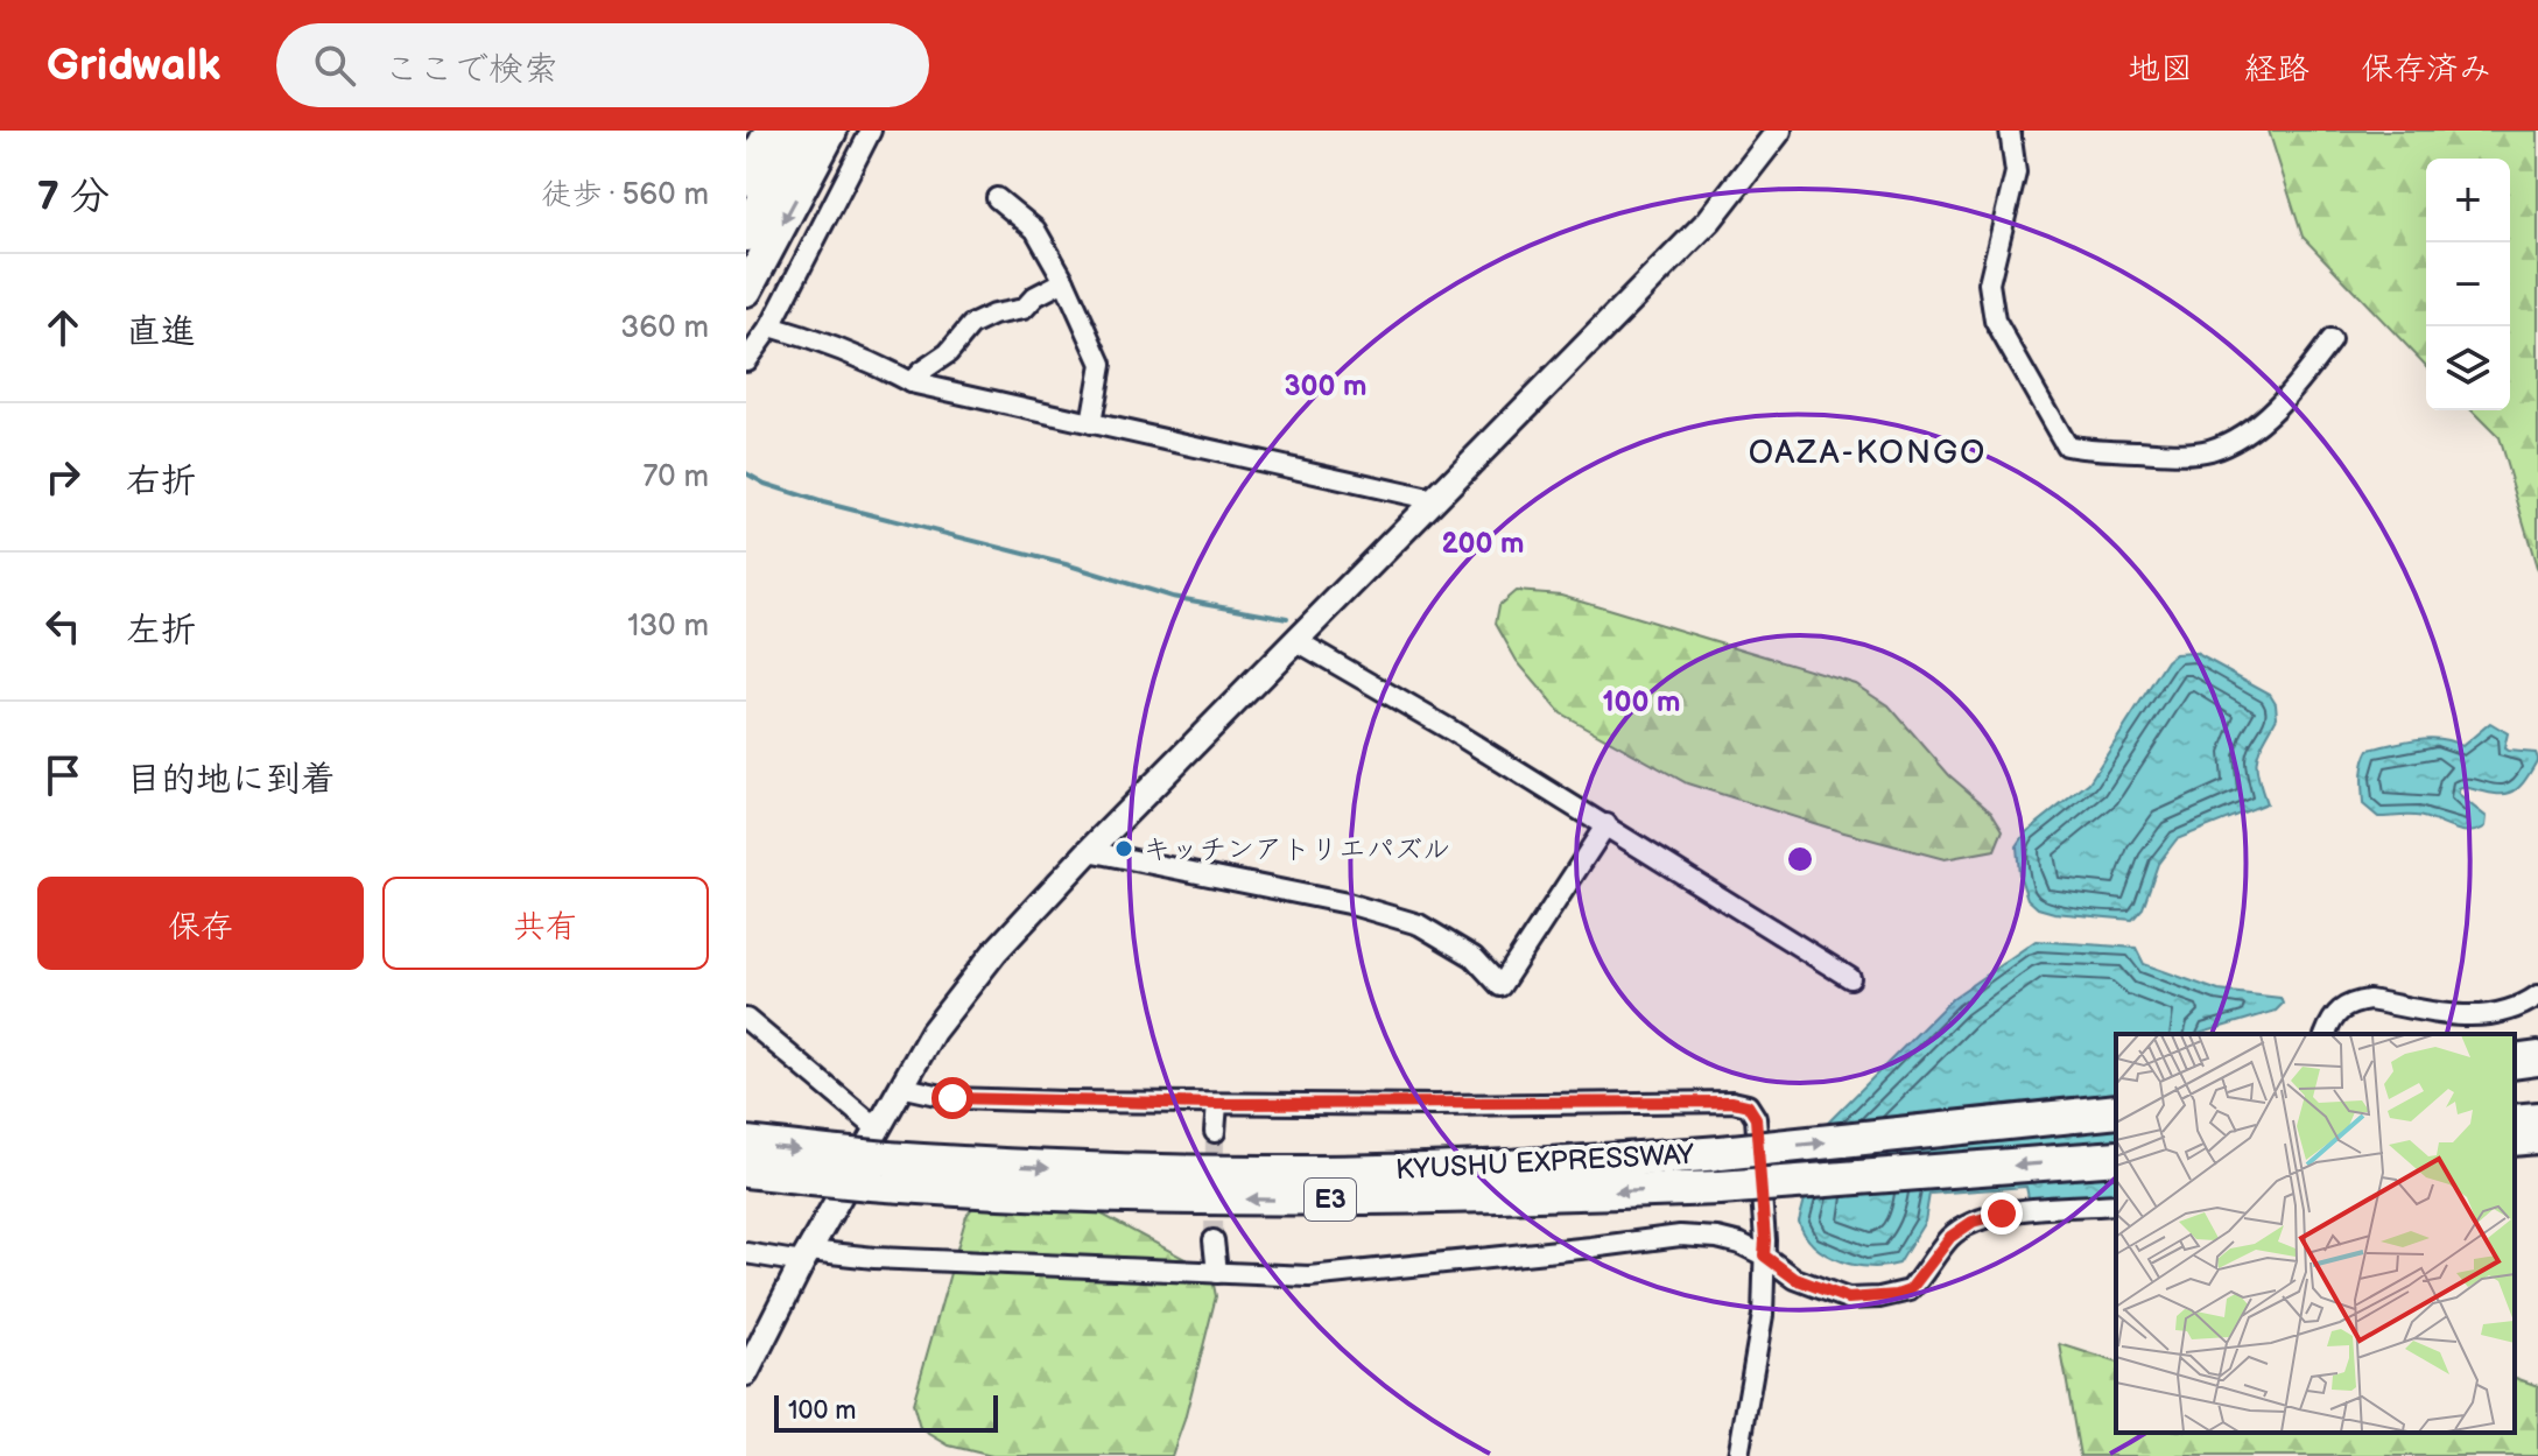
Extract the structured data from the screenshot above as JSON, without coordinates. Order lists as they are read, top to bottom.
{
  "streets": {
    "highway": ["KYUSHU EXPRESSWAY", "E3"]
  },
  "districts": ["OAZA-KONGO"],
  "places": ["キッチンアトリエパズル"],
  "scale_bar": "100 m",
  "page": {
    "header": "Gridwalk",
    "search": "ここで検索",
    "nav": ["地図", "経路", "保存済み"],
    "heading": ["7 分", "徒歩 · 560 m"],
    "map_buttons": ["+", "−"],
    "list": [
      ["直進", "360 m"],
      ["右折", "70 m"],
      ["左折", "130 m"],
      "目的地に到着"
    ],
    "buttons": ["保存", "共有"],
    "scale": "100 m"
  },
  "rings": ["300 m", "200 m", "100 m"]
}
